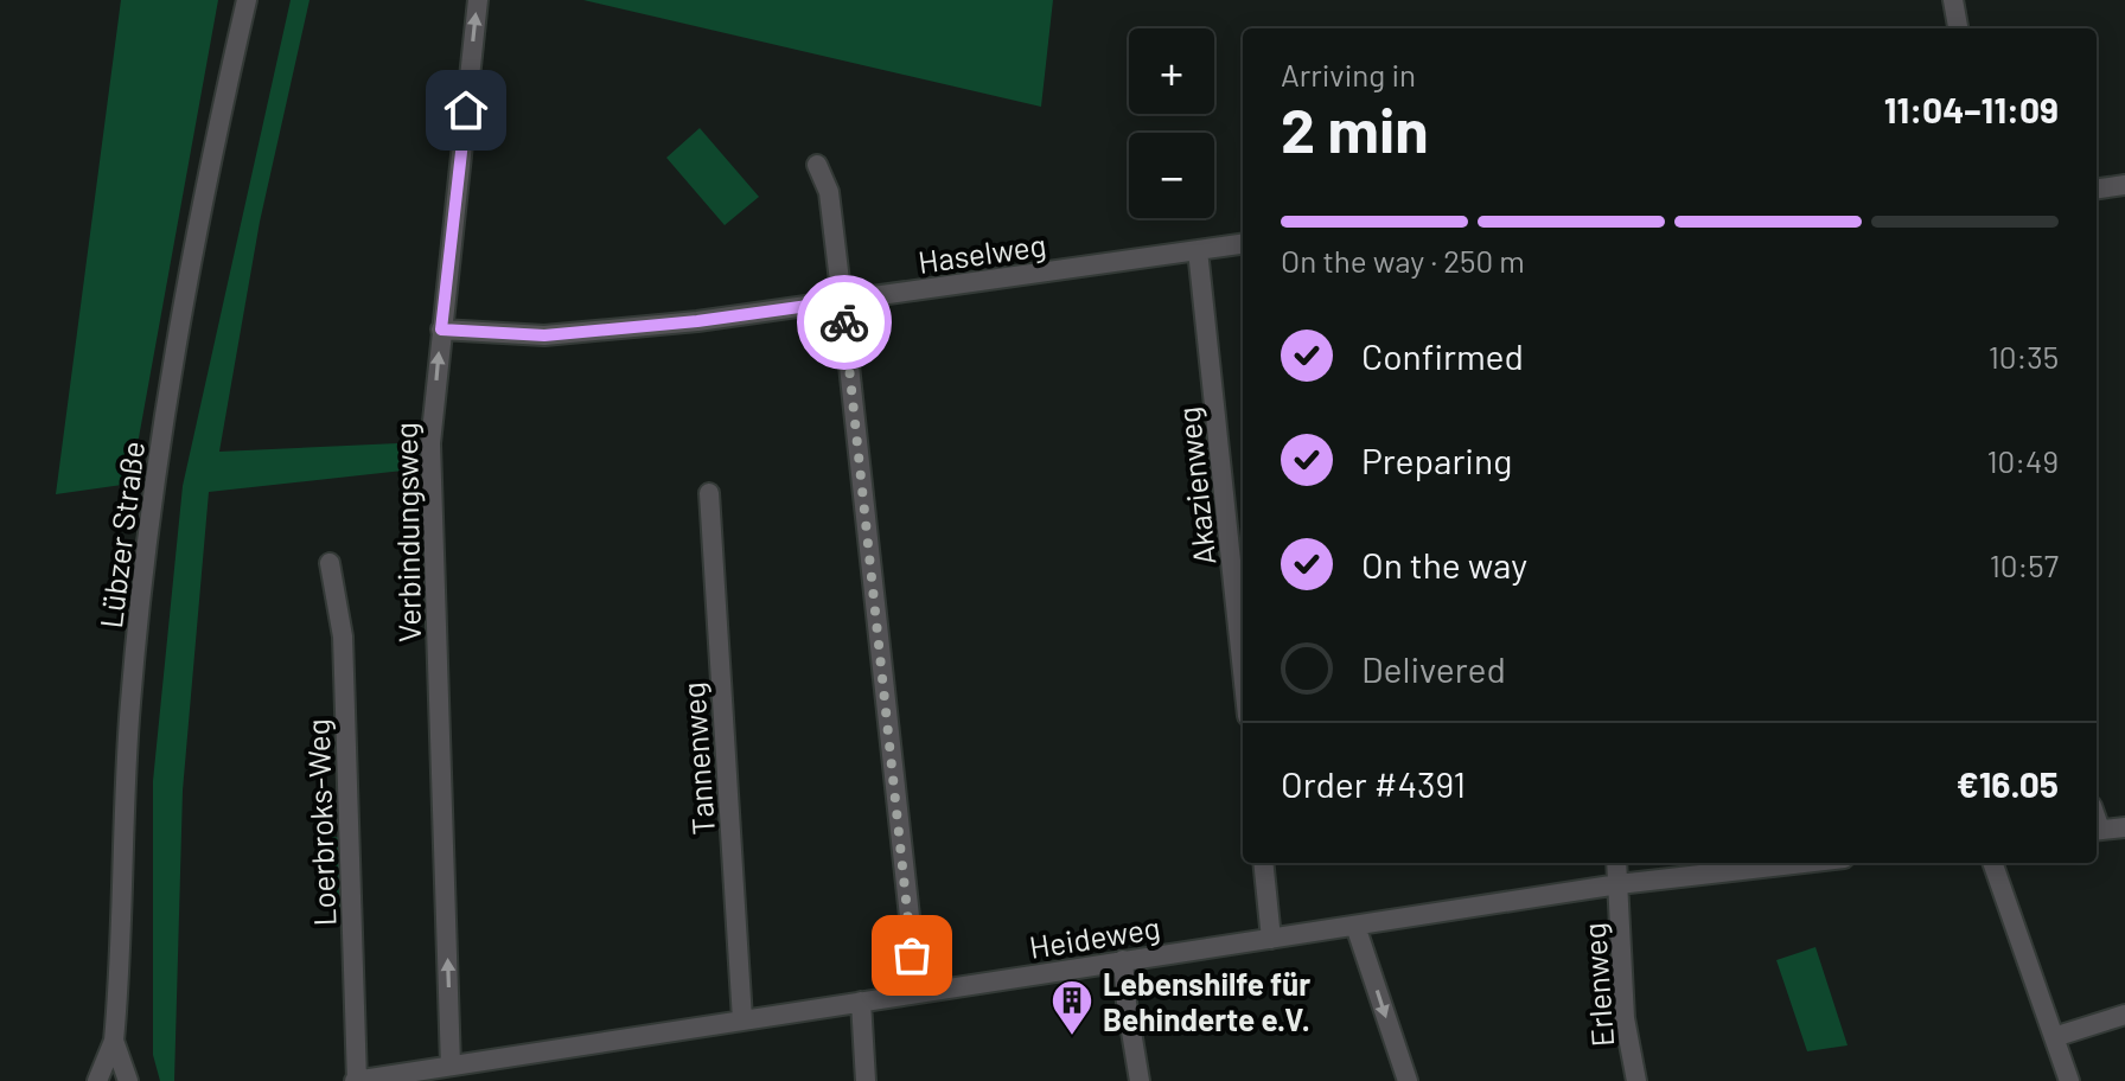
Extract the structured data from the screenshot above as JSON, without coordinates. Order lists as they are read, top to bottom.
{
  "streets": {
    "street": [
      "Haselweg",
      "Akazienweg",
      "Verbindungsweg",
      "Lübzer Straße",
      "Tannenweg",
      "Loerbroks-Weg",
      "Heideweg",
      "Erlenweg"
    ]
  },
  "crossings": [
    ["Haselweg", "Akazienweg"],
    ["Haselweg", "Verbindungsweg"],
    ["Verbindungsweg", "Heideweg"],
    ["Tannenweg", "Heideweg"],
    ["Loerbroks-Weg", "Heideweg"],
    ["Heideweg", "Erlenweg"]
  ],
  "one_way": ["Verbindungsweg"],
  "places": {
    "building": ["Lebenshilfe für Behinderte e.V."]
  },
  "page": {
    "map_buttons": ["+", "−"],
    "heading": ["2 min", "Arriving in", "11:04–11:09"],
    "panel": ["Order #4391", "€16.05"],
    "bar": "On the way · 250 m",
    "list": [
      ["Confirmed", "10:35"],
      ["Preparing", "10:49"],
      ["On the way", "10:57"],
      "Delivered"
    ]
  }
}
